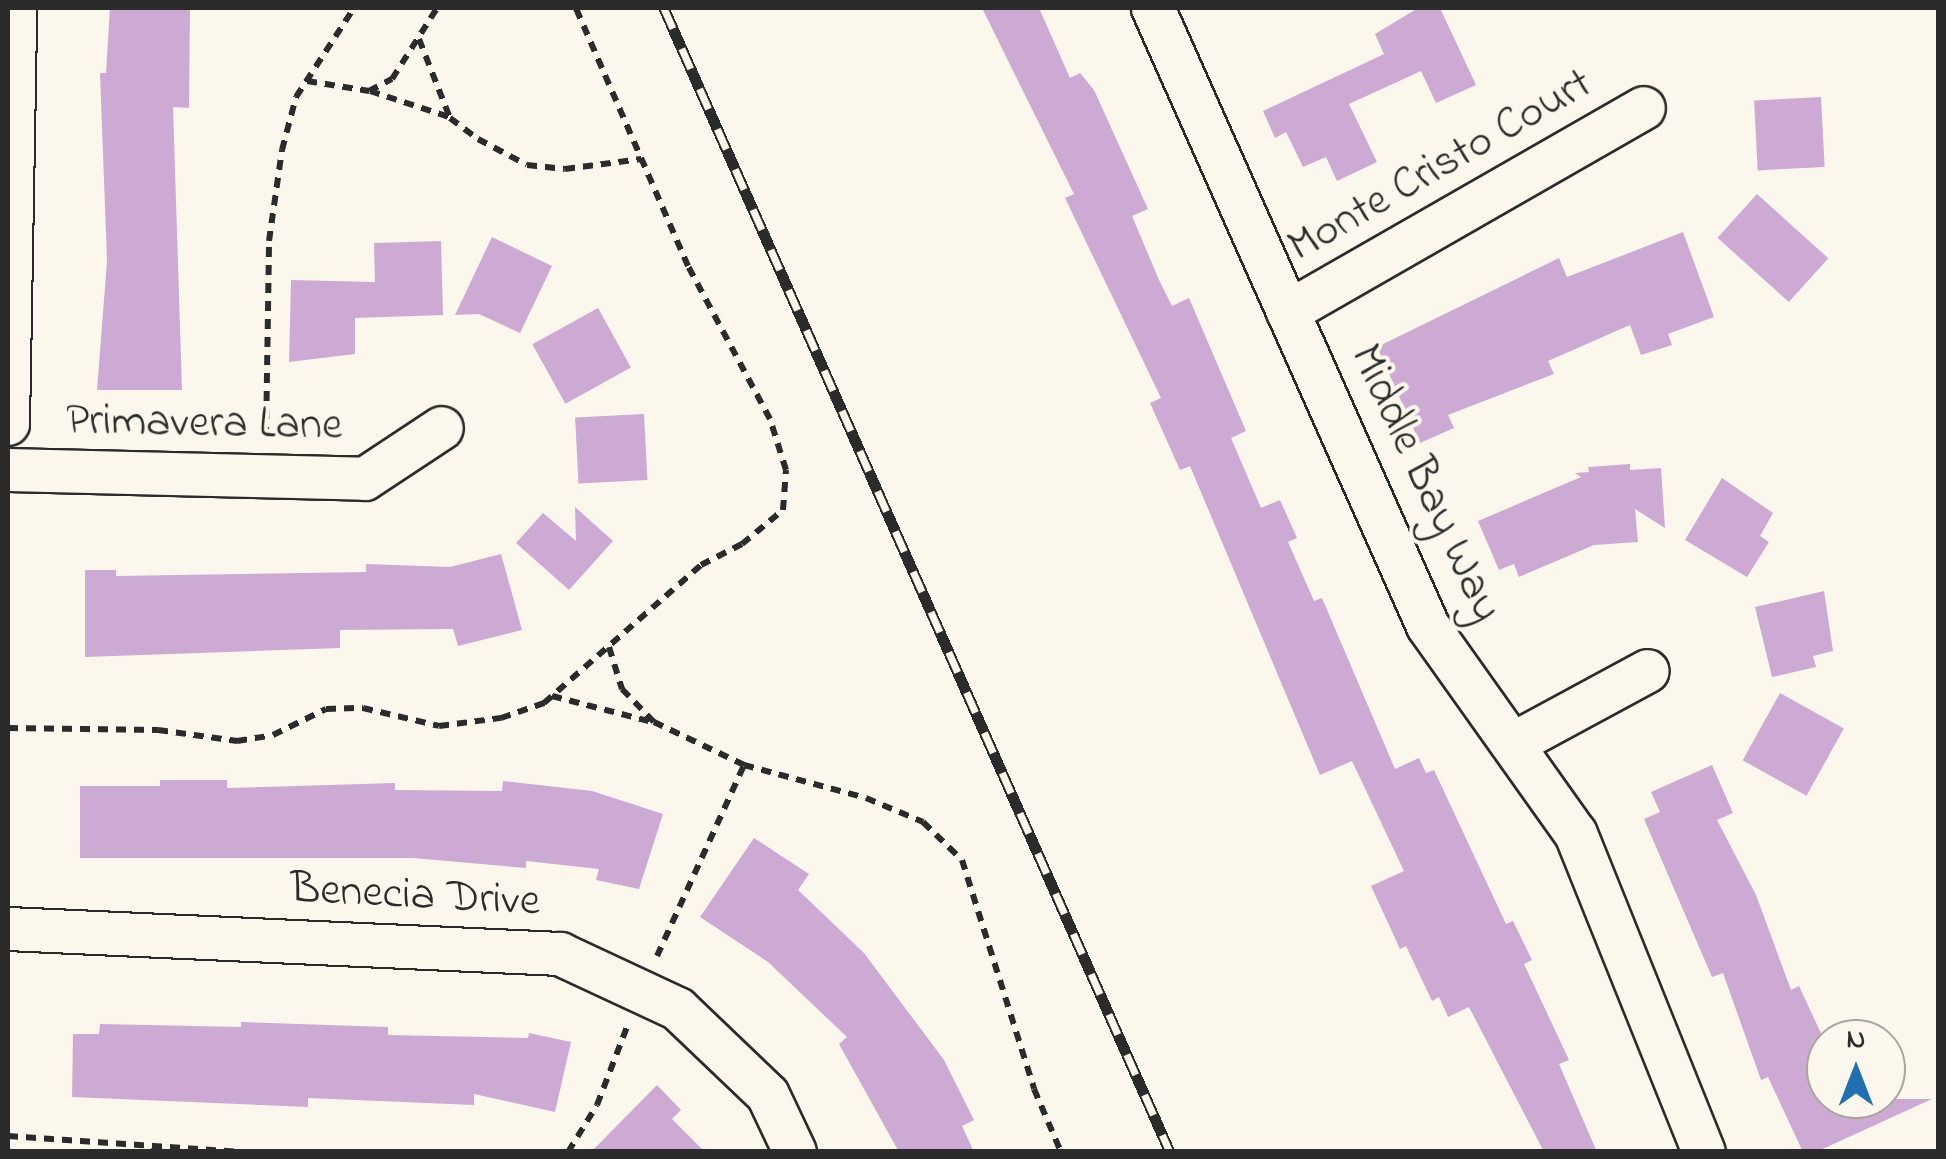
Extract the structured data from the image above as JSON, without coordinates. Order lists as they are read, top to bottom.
{
  "streets": {
    "street": [
      "Monte Cristo Court",
      "Primavera Lane",
      "Middle Bay Way",
      "Benecia Drive"
    ]
  },
  "crossings": [
    ["Monte Cristo Court", "Middle Bay Way"]
  ],
  "north": "top"
}
